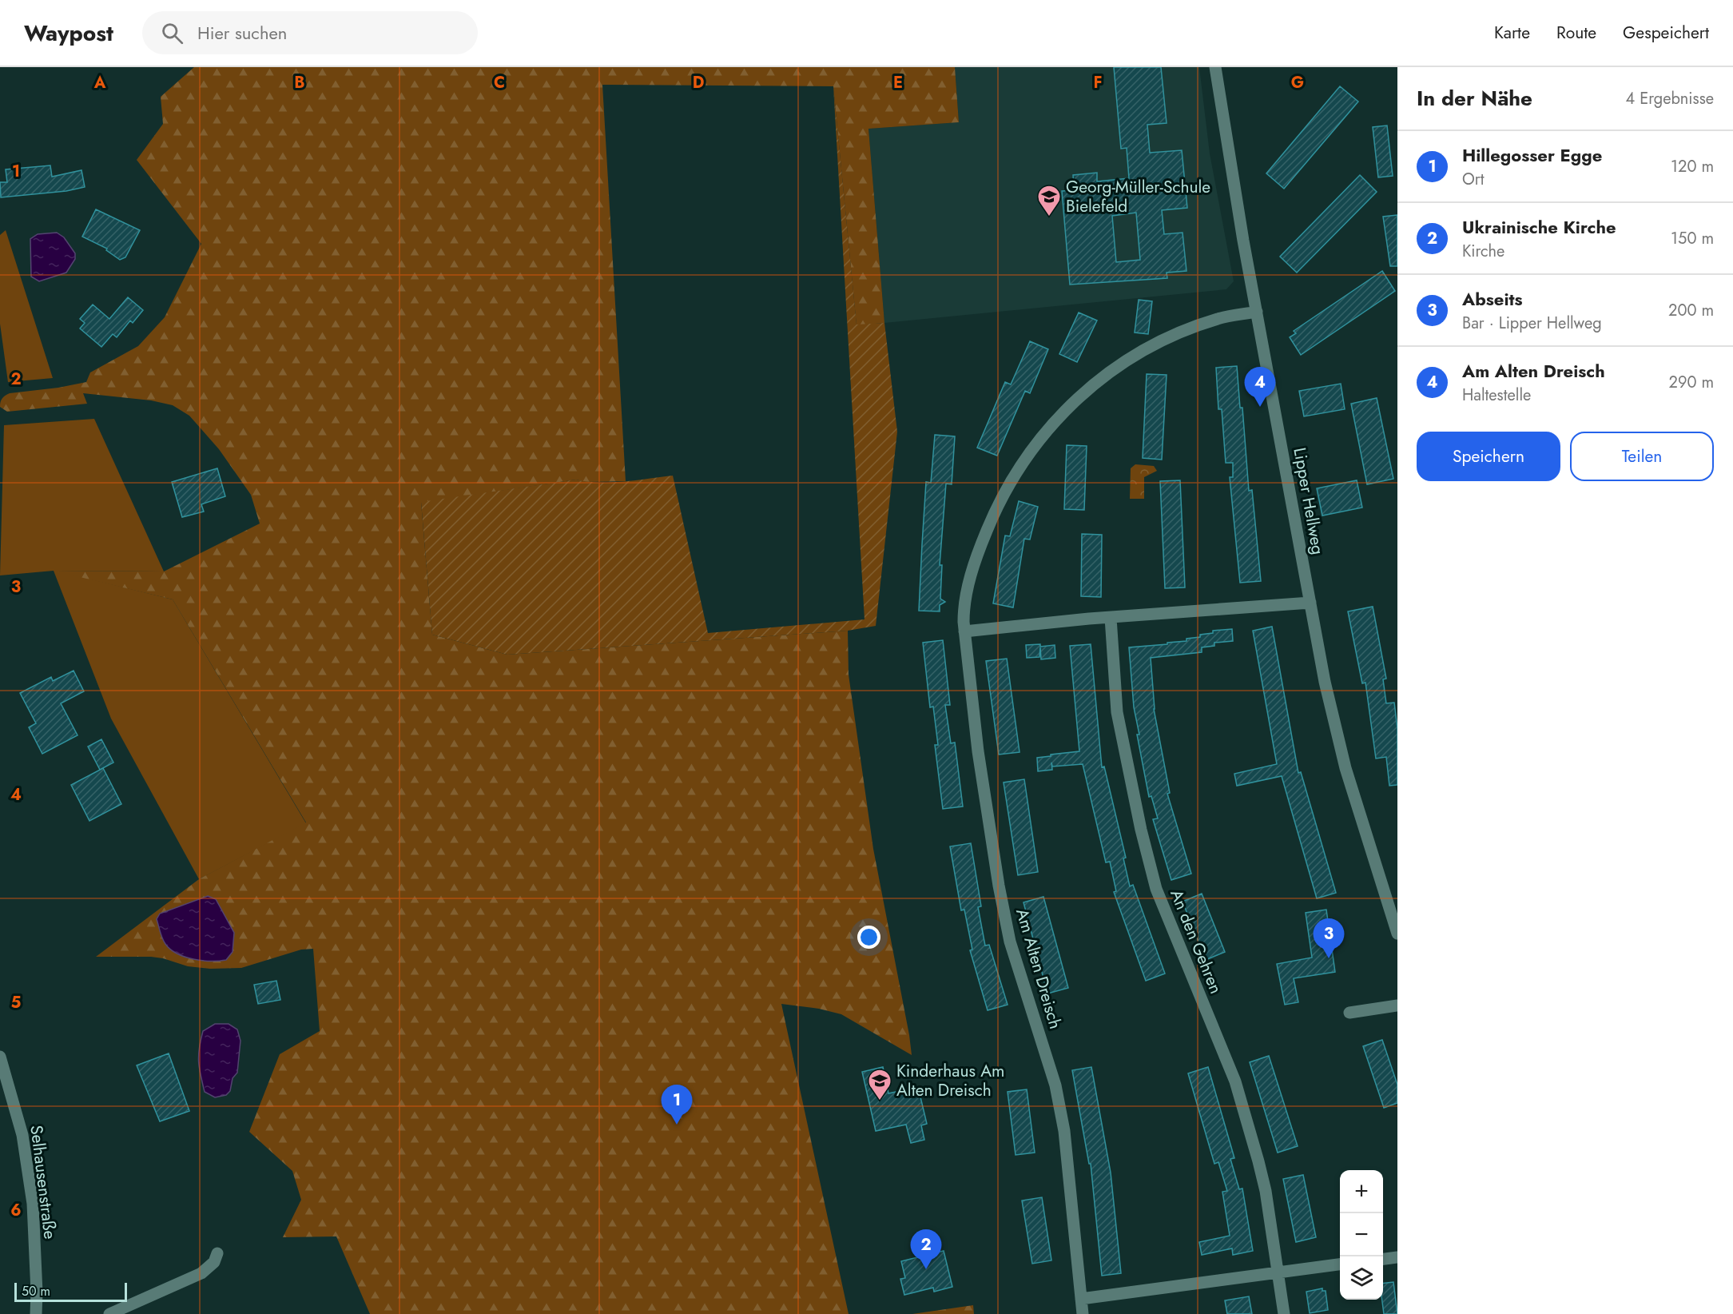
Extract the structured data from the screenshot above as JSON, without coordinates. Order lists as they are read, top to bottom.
{
  "streets": {
    "street": [
      "Lipper Hellweg",
      "An den Gehren",
      "Am Alten Dreisch",
      "Selhausenstraße"
    ]
  },
  "crossings": [
    ["Lipper Hellweg", "Am Alten Dreisch"]
  ],
  "places": {
    "school or university": ["Georg-Müller-Schule Bielefeld", "Kinderhaus Am Alten Dreisch"]
  },
  "scale_bar": "50 m",
  "page": {
    "header": "Waypost",
    "search": "Hier suchen",
    "nav": ["Karte", "Route", "Gespeichert"],
    "heading": ["In der Nähe", "4 Ergebnisse"],
    "list": [
      {
        "mark": "1",
        "name": "Hillegosser Egge",
        "note": "Ort",
        "value": "120 m"
      },
      {
        "mark": "2",
        "name": "Ukrainische Kirche",
        "note": "Kirche",
        "value": "150 m"
      },
      {
        "mark": "3",
        "name": "Abseits",
        "note": "Bar · Lipper Hellweg",
        "value": "200 m"
      },
      {
        "mark": "4",
        "name": "Am Alten Dreisch",
        "note": "Haltestelle",
        "value": "290 m"
      }
    ],
    "pins": [
      "4",
      "3",
      "1",
      "2"
    ],
    "buttons": ["Speichern", "Teilen"],
    "map_buttons": ["+", "−"],
    "scale": "50 m"
  },
  "grid": {
    "columns": [
      "A",
      "B",
      "C",
      "D",
      "E",
      "F",
      "G"
    ],
    "rows": [
      "1",
      "2",
      "3",
      "4",
      "5",
      "6"
    ]
  }
}
